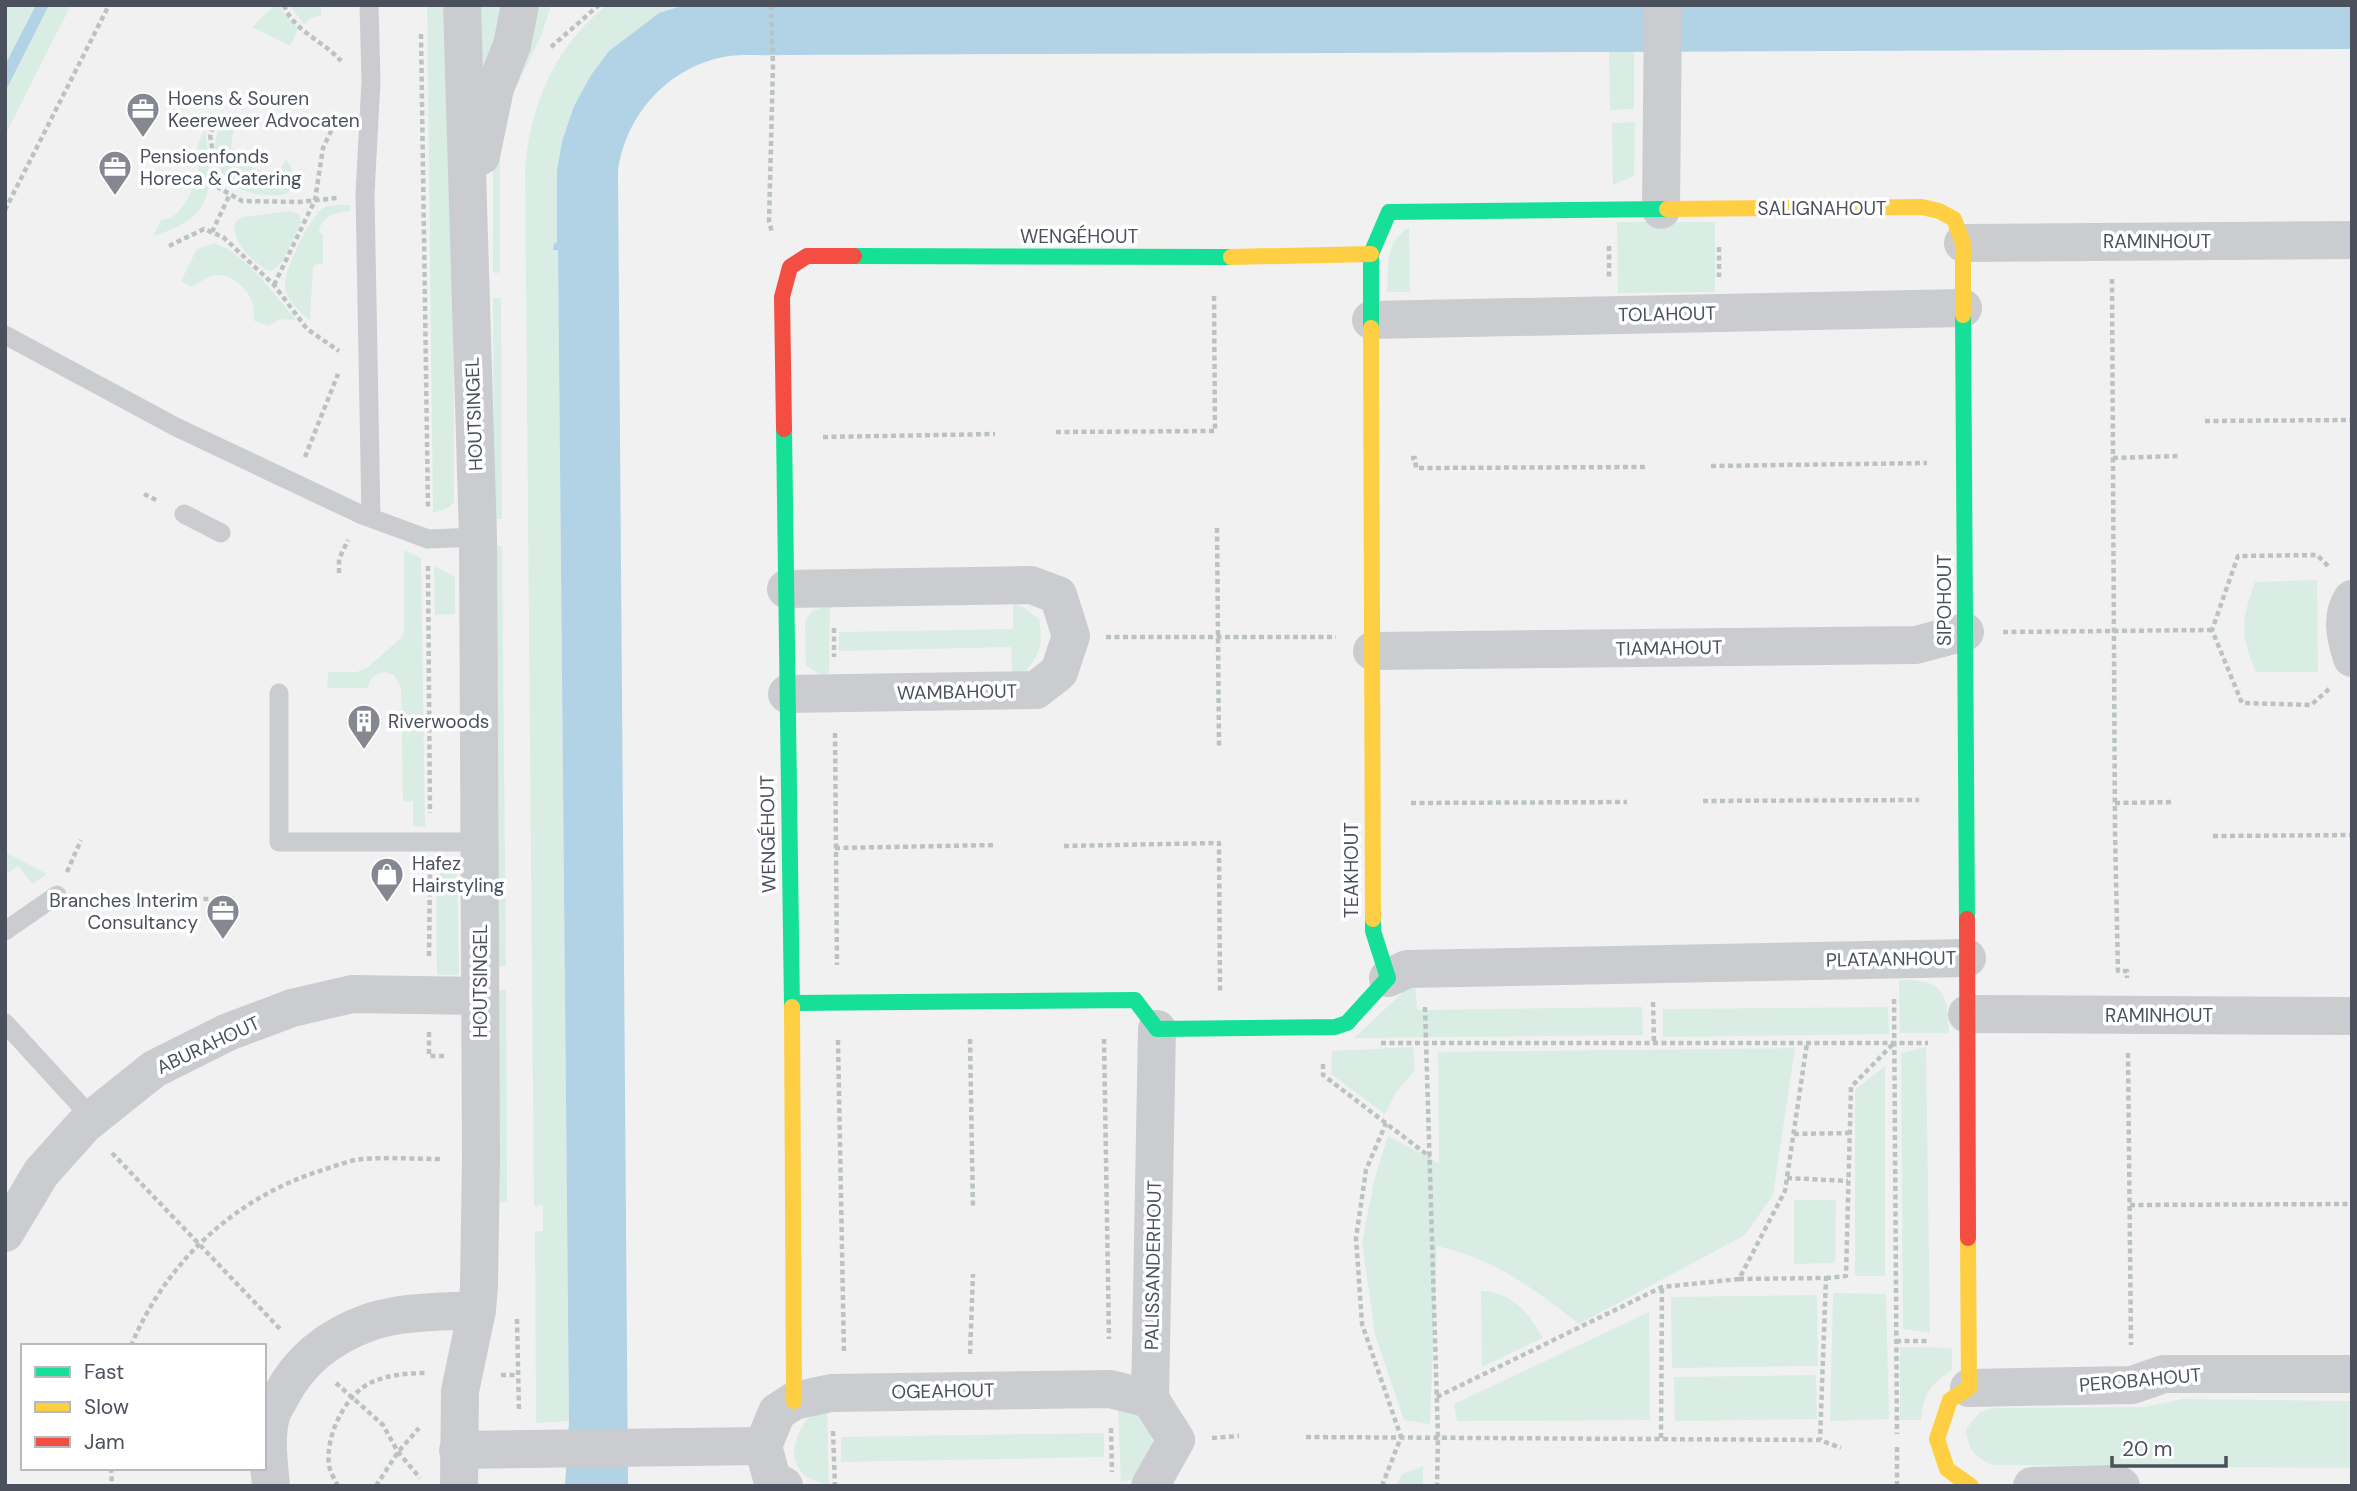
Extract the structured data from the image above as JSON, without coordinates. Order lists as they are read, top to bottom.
{
  "streets": {
    "street": [
      "SALIGNAHOUT",
      "WENGÉHOUT",
      "RAMINHOUT",
      "TOLAHOUT",
      "HOUTSINGEL",
      "SIPOHOUT",
      "TIAMAHOUT",
      "WAMBAHOUT",
      "TEAKHOUT",
      "PLATAANHOUT",
      "ABURAHOUT",
      "PALISSANDERHOUT",
      "PEROBAHOUT",
      "OGEAHOUT"
    ]
  },
  "crossings": [
    ["SALIGNAHOUT", "WENGÉHOUT"],
    ["SALIGNAHOUT", "RAMINHOUT"],
    ["SALIGNAHOUT", "SIPOHOUT"],
    ["SALIGNAHOUT", "TEAKHOUT"],
    ["WENGÉHOUT", "WAMBAHOUT"],
    ["WENGÉHOUT", "TEAKHOUT"],
    ["WENGÉHOUT", "OGEAHOUT"],
    ["RAMINHOUT", "SIPOHOUT"],
    ["RAMINHOUT", "PLATAANHOUT"],
    ["TOLAHOUT", "SIPOHOUT"],
    ["TOLAHOUT", "TEAKHOUT"],
    ["HOUTSINGEL", "ABURAHOUT"],
    ["SIPOHOUT", "TIAMAHOUT"],
    ["SIPOHOUT", "PLATAANHOUT"],
    ["TIAMAHOUT", "TEAKHOUT"],
    ["TEAKHOUT", "PLATAANHOUT"],
    ["PLATAANHOUT", "PEROBAHOUT"],
    ["PALISSANDERHOUT", "OGEAHOUT"]
  ],
  "places": {
    "office": ["Hoens & Souren Keereweer Advocaten", "Pensioenfonds Horeca & Catering", "Branches Interim Consultancy"],
    "building": ["Riverwoods"],
    "shop": ["Hafez Hairstyling"]
  },
  "legend": ["Fast", "Slow", "Jam"],
  "scale_bar": "20 m"
}
